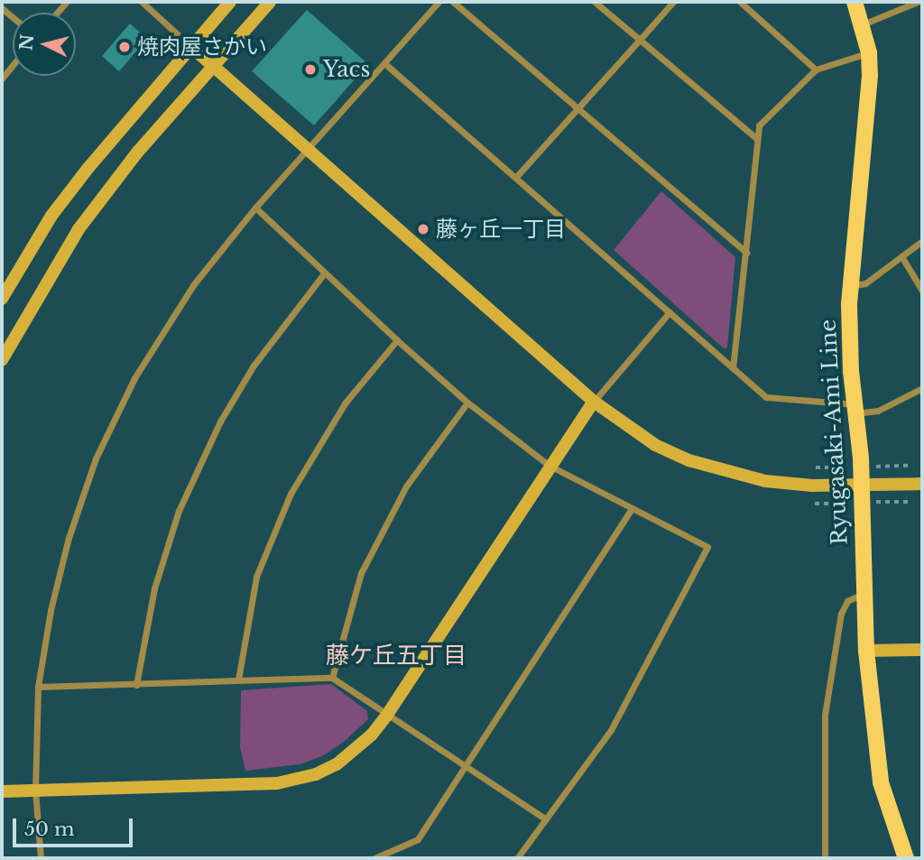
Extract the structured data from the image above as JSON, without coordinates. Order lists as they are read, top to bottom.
{
  "streets": {
    "main road": ["Ryugasaki-Ami Line"]
  },
  "districts": ["藤ケ丘五丁目"],
  "places": ["焼肉屋さかい", "Yacs", "藤ヶ丘一丁目"],
  "scale_bar": "50 m",
  "north": "left"
}
